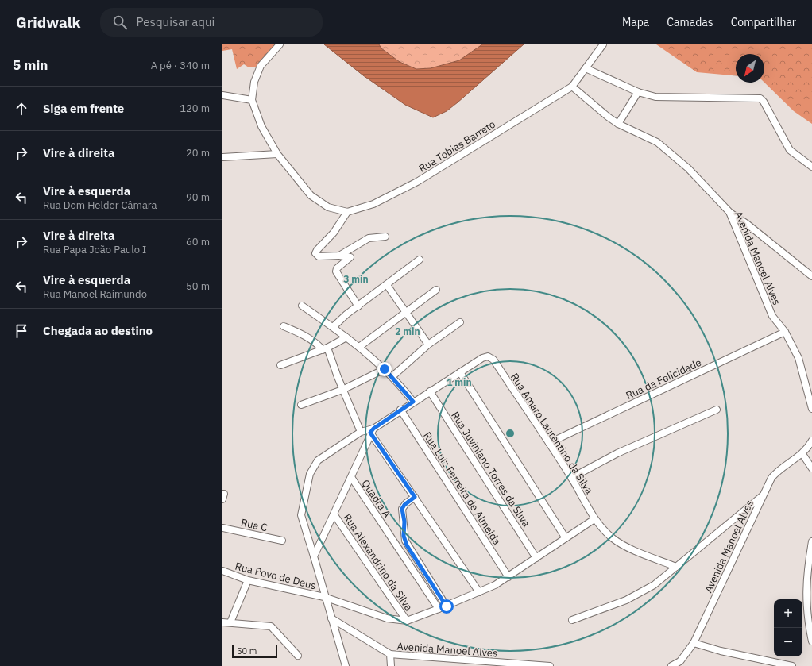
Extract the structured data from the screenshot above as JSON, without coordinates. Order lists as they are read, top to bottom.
{
  "streets": {
    "street": [
      "Rua Tobias Barreto",
      "Avenida Manoel Alves",
      "Rua da Felicidade",
      "Rua Amaro Laurentino da Silva",
      "Rua Juviniano Torres da Sliva",
      "Rua Luiz Ferreira de Almeida",
      "Quadra A",
      "Rua C",
      "Rua Alexandrino da Silva",
      "Rua Povo de Deus"
    ]
  },
  "crossings": [
    ["Rua Tobias Barreto", "Avenida Manoel Alves"],
    ["Avenida Manoel Alves", "Rua da Felicidade"],
    ["Rua da Felicidade", "Rua Amaro Laurentino da Silva"],
    ["Rua Alexandrino da Silva", "Rua Povo de Deus"]
  ],
  "scale_bar": "50 m",
  "north": "bottom left",
  "page": {
    "header": "Gridwalk",
    "search": "Pesquisar aqui",
    "nav": ["Mapa", "Camadas", "Compartilhar"],
    "heading": ["5 min", "A pé · 340 m"],
    "list": [
      ["Siga em frente", "120 m"],
      ["Vire à direita", "20 m"],
      ["Vire à esquerda", "Rua Dom Helder Câmara", "90 m"],
      ["Vire à direita", "Rua Papa João Paulo I", "60 m"],
      ["Vire à esquerda", "Rua Manoel Raimundo", "50 m"],
      "Chegada ao destino"
    ],
    "map_buttons": ["+", "−"],
    "scale": "50 m"
  },
  "rings": ["3 min", "2 min", "1 min"]
}
